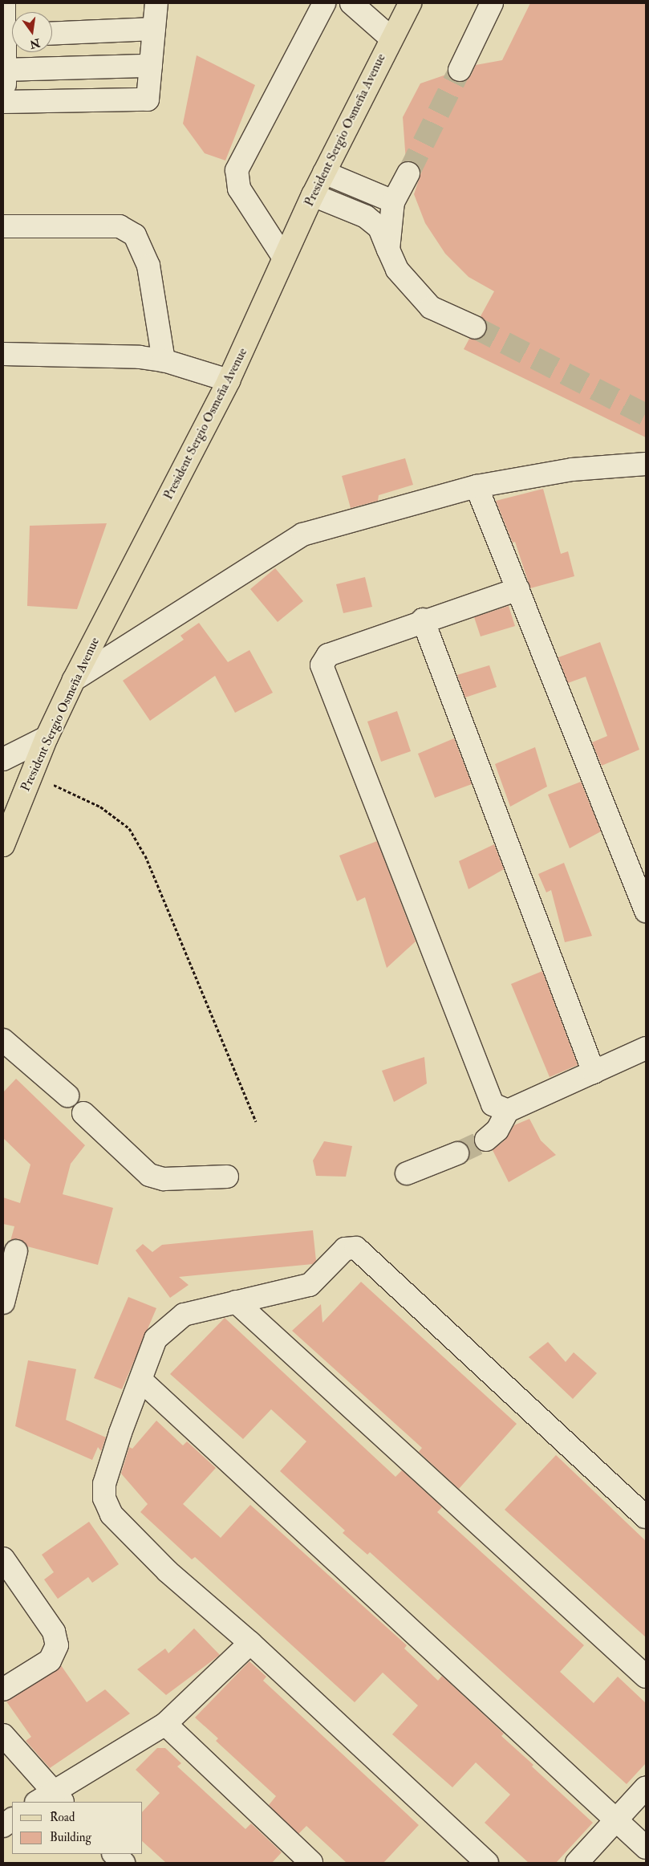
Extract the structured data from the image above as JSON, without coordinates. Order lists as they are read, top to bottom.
{
  "streets": {
    "main road": ["President Sergio Osmeña Avenue"]
  },
  "legend": ["Road", "Building"],
  "north": "bottom"
}
